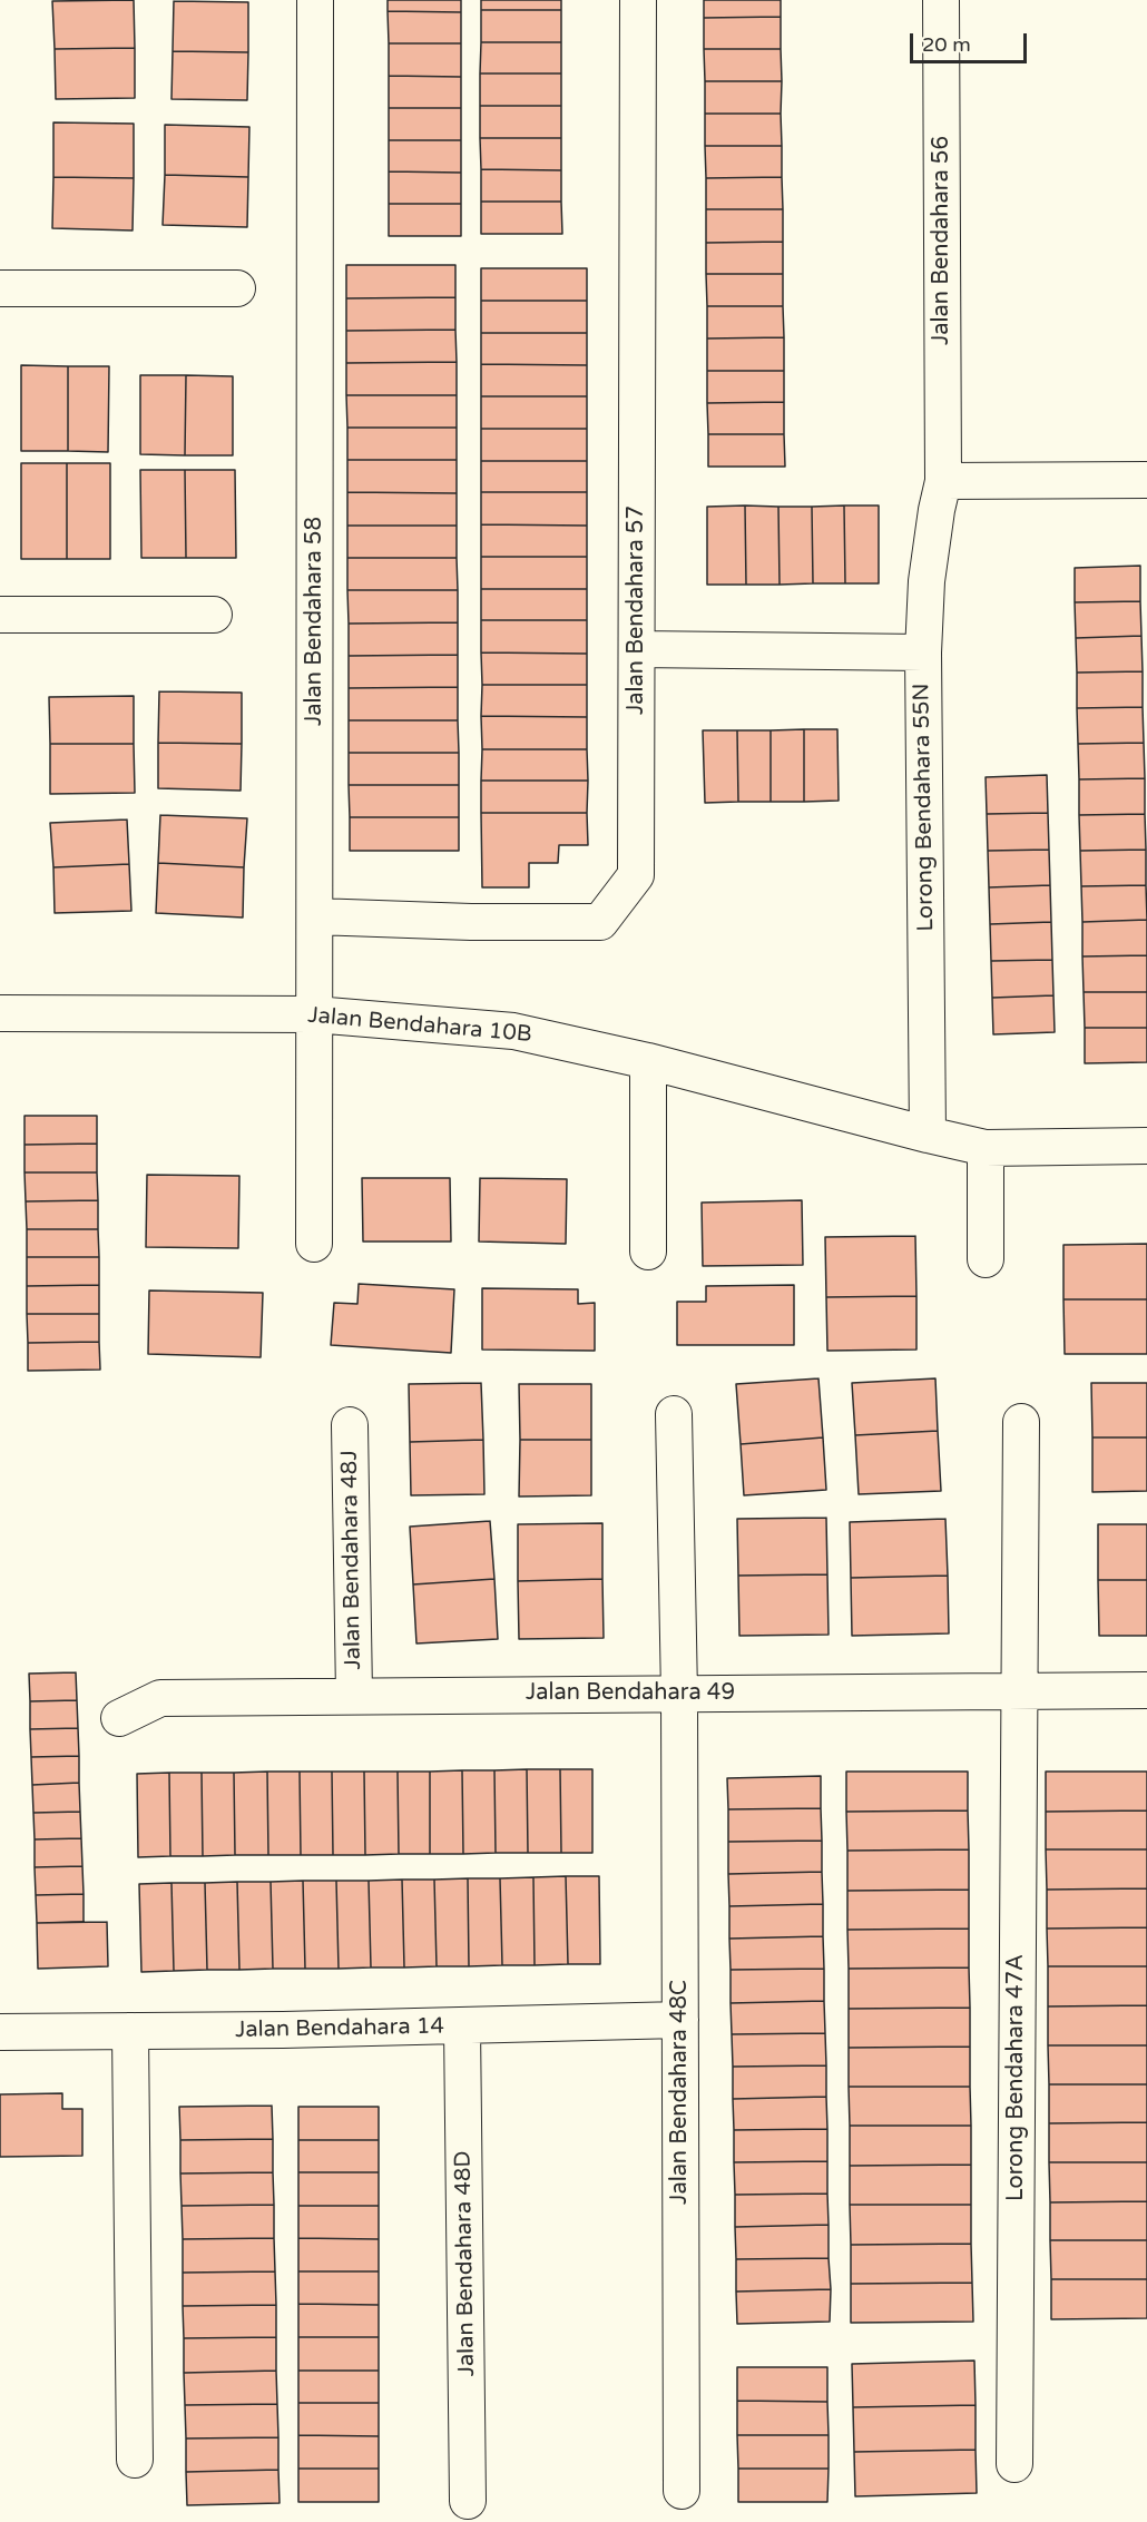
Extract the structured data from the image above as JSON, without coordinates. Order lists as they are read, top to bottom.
{
  "streets": {
    "street": [
      "Jalan Bendahara 56",
      "Jalan Bendahara 57",
      "Jalan Bendahara 58",
      "Lorong Bendahara 55N",
      "Jalan Bendahara 10B",
      "Jalan Bendahara 48J",
      "Jalan Bendahara 49",
      "Jalan Bendahara 14",
      "Lorong Bendahara 47A",
      "Jalan Bendahara 48C",
      "Jalan Bendahara 48D"
    ]
  },
  "crossings": [
    ["Jalan Bendahara 56", "Lorong Bendahara 55N"],
    ["Jalan Bendahara 57", "Jalan Bendahara 58"],
    ["Jalan Bendahara 58", "Jalan Bendahara 10B"],
    ["Lorong Bendahara 55N", "Jalan Bendahara 10B"],
    ["Jalan Bendahara 48J", "Jalan Bendahara 49"],
    ["Jalan Bendahara 49", "Lorong Bendahara 47A"],
    ["Jalan Bendahara 49", "Jalan Bendahara 48C"],
    ["Jalan Bendahara 14", "Jalan Bendahara 48C"],
    ["Jalan Bendahara 14", "Jalan Bendahara 48D"]
  ],
  "scale_bar": "20 m"
}
